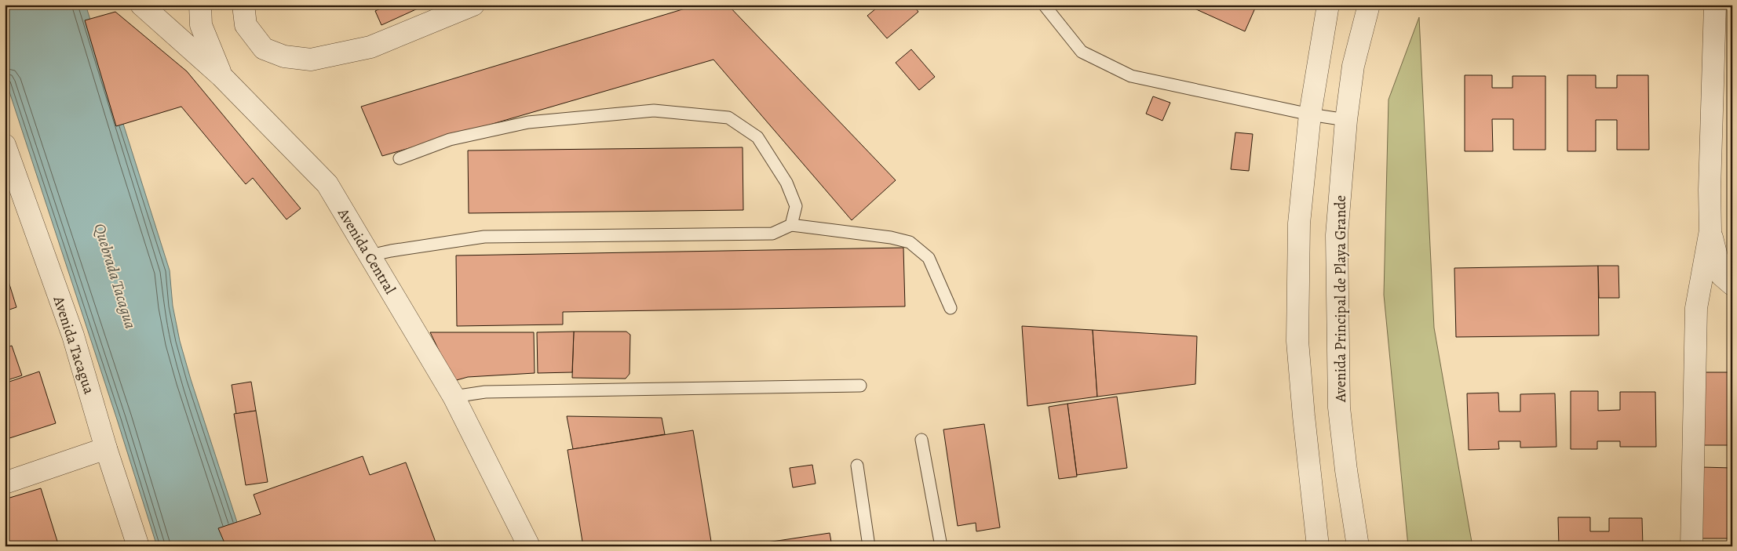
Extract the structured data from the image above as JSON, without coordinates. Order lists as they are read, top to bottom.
{
  "streets": {
    "street": ["Avenida Central", "Avenida Principal de Playa Grande", "Avenida Tacagua"]
  },
  "water": ["Quebrada Tacagua"]
}
